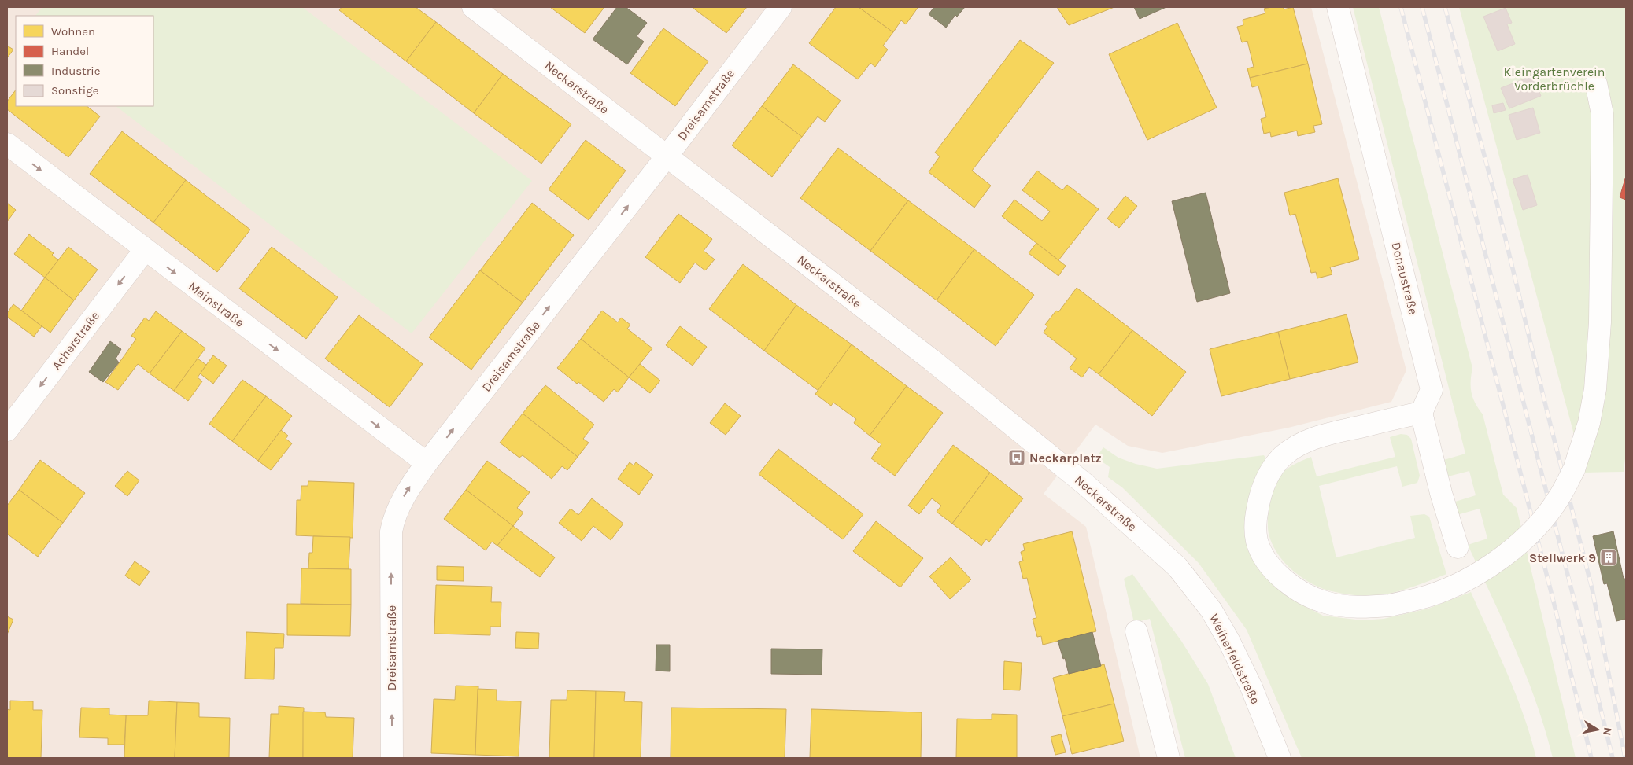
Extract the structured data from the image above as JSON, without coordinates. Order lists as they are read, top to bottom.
{
  "streets": {
    "street": [
      "Neckarstraße",
      "Dreisamstraße",
      "Donaustraße",
      "Mainstraße",
      "Acherstraße",
      "Weiherfeldstraße"
    ]
  },
  "crossings": [
    ["Neckarstraße", "Dreisamstraße"],
    ["Neckarstraße", "Weiherfeldstraße"],
    ["Dreisamstraße", "Mainstraße"],
    ["Mainstraße", "Acherstraße"]
  ],
  "one_way": ["Dreisamstraße", "Mainstraße", "Acherstraße"],
  "parks": ["Kleingartenverein Vorderbrüchle"],
  "places": {
    "bus stop": ["Neckarplatz"],
    "building": ["Stellwerk 9"]
  },
  "legend": [
    "Wohnen",
    "Handel",
    "Industrie",
    "Sonstige"
  ],
  "north": "right"
}
